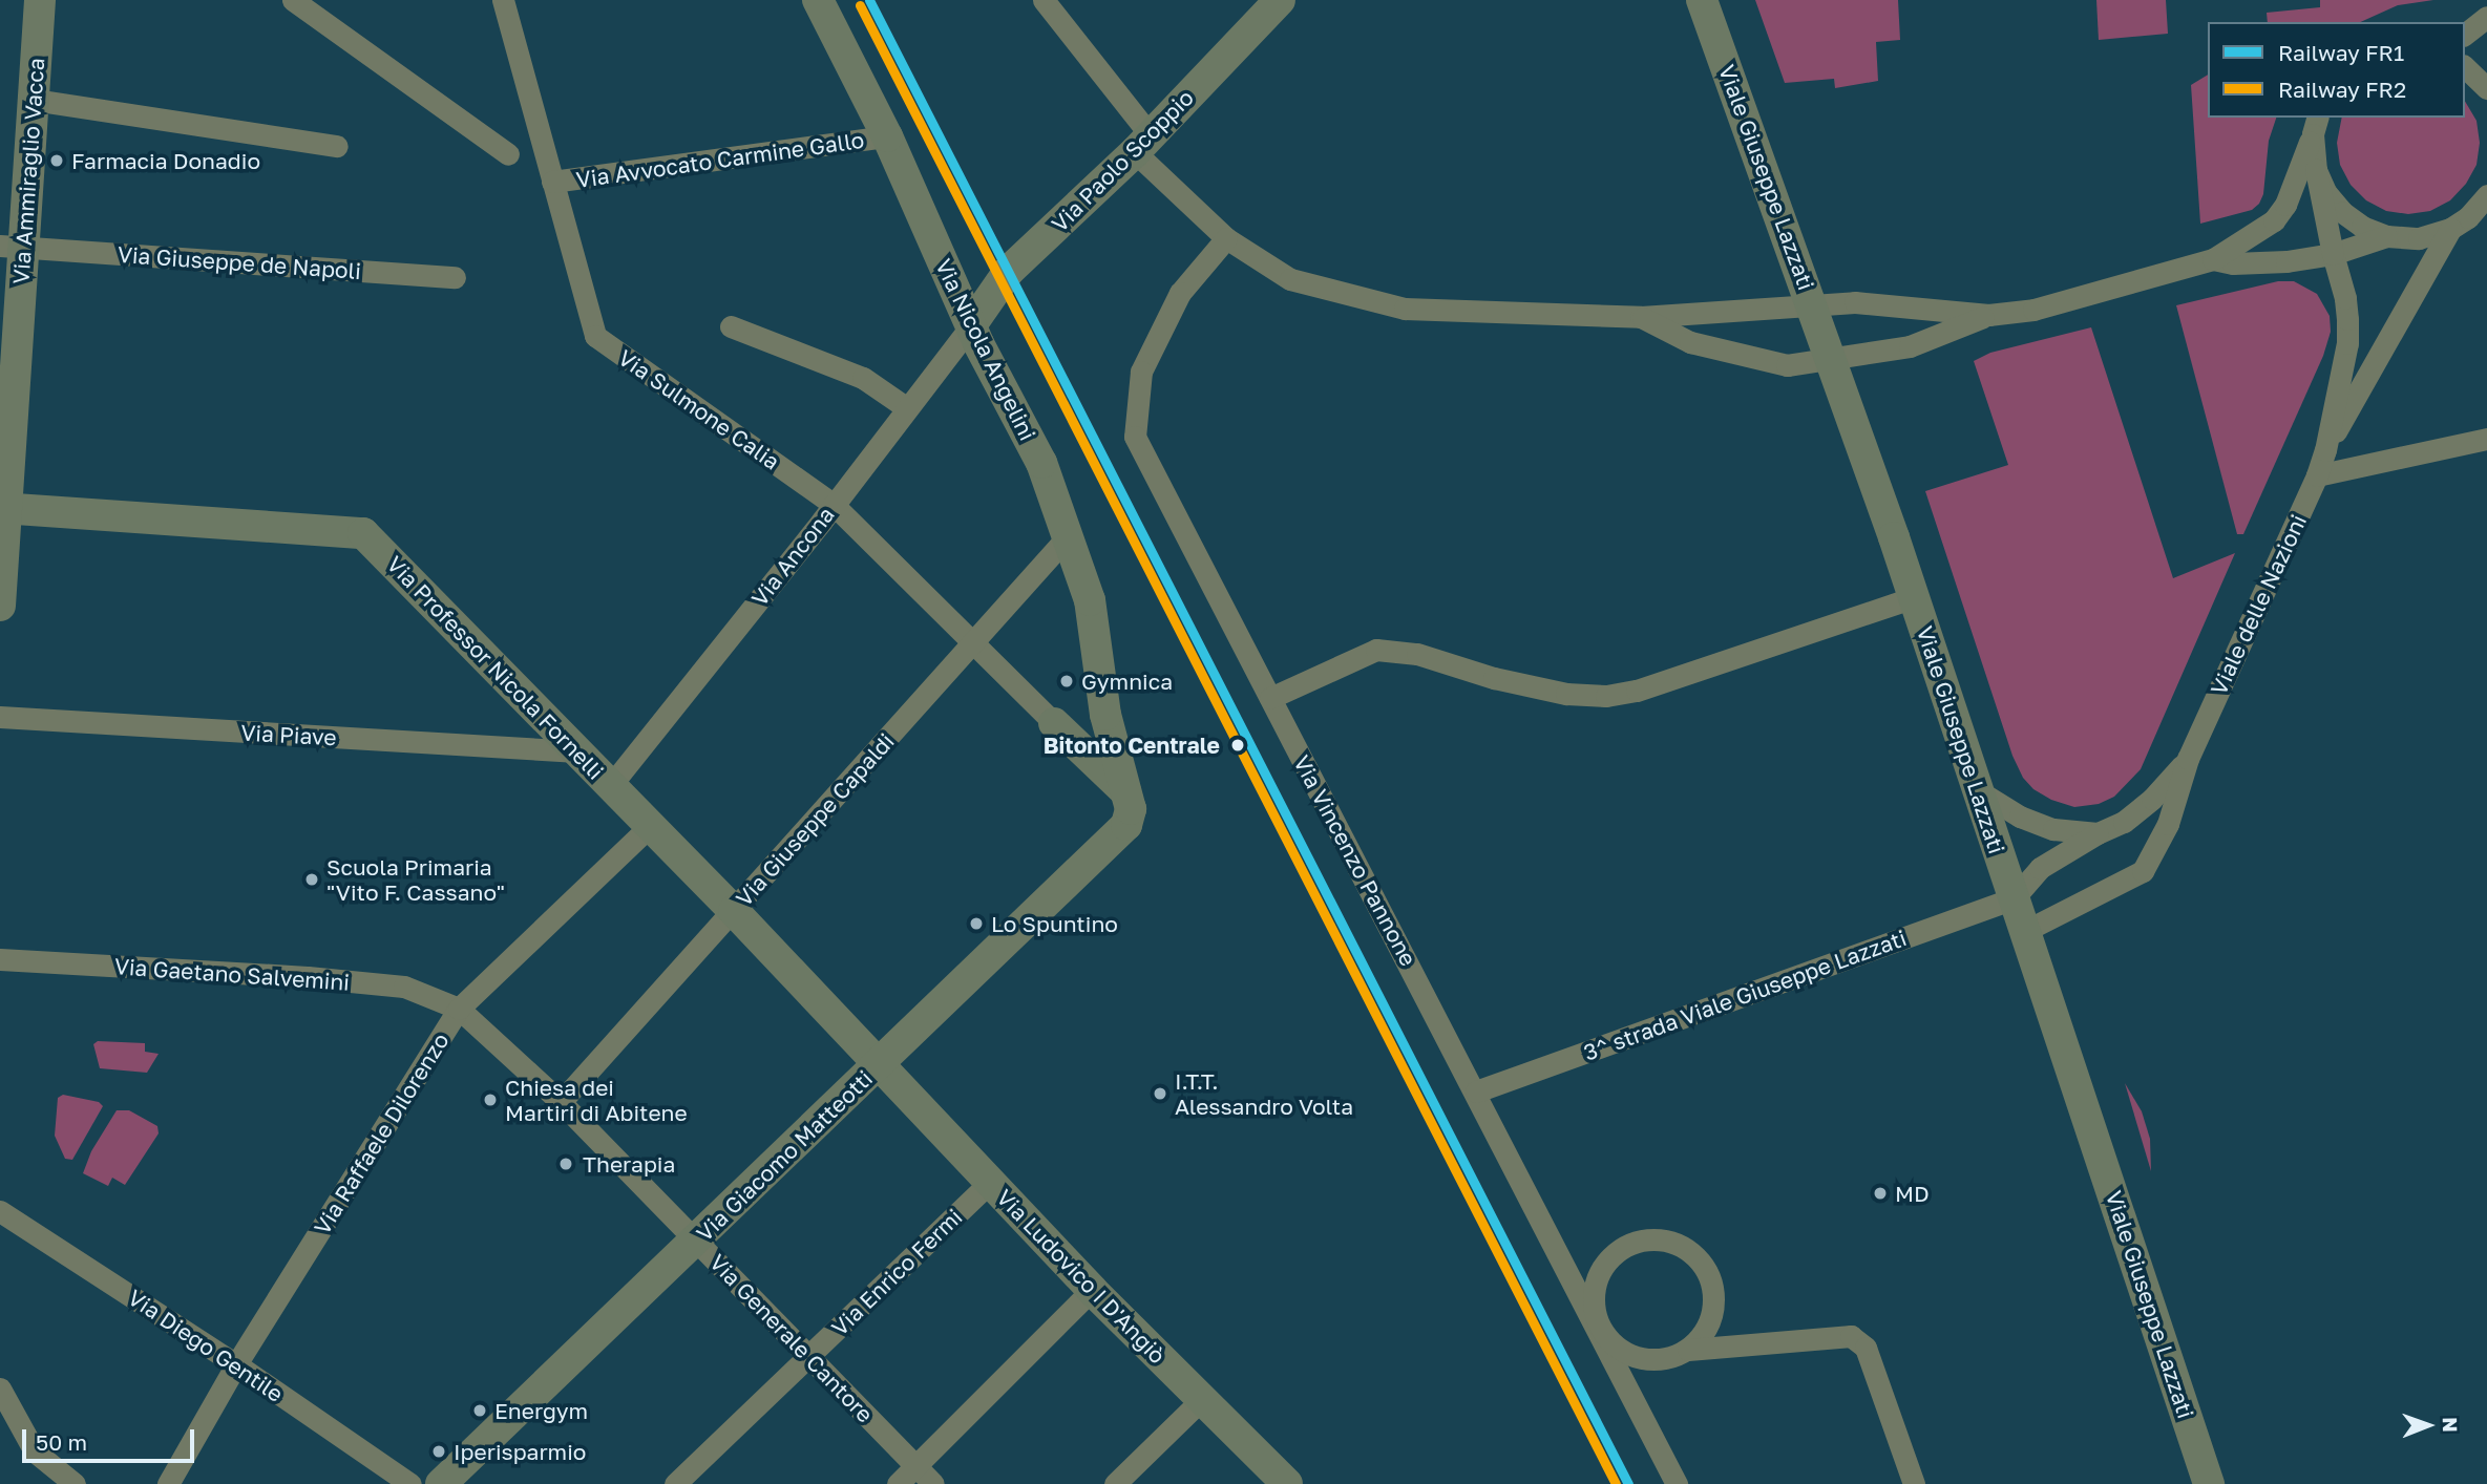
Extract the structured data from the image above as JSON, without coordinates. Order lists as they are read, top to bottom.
{
  "streets": {
    "street": [
      "Via Avvocato Carmine Gallo",
      "Via Paolo Scoppio",
      "Via Ammiraglio Vacca",
      "Viale Giuseppe Lazzati",
      "Via Giuseppe de Napoli",
      "Via Nicola Angelini",
      "Via Sulmone Calia",
      "Via Ancona",
      "Viale delle Nazioni",
      "Via Professor Nicola Fornelli",
      "Via Piave",
      "Via Giuseppe Capaldi",
      "Via Vincenzo Pannone",
      "Via Gaetano Salvemini",
      "3^ strada Viale Giuseppe Lazzati",
      "Via Raffaele Dilorenzo",
      "Via Giacomo Matteotti",
      "Via Enrico Fermi",
      "Via Ludovico I D'Angiò",
      "Via Generale Cantore",
      "Via Diego Gentile"
    ]
  },
  "crossings": [
    ["Via Avvocato Carmine Gallo", "Via Nicola Angelini"],
    ["Via Avvocato Carmine Gallo", "Via Sulmone Calia"],
    ["Via Paolo Scoppio", "Via Nicola Angelini"],
    ["Via Paolo Scoppio", "Via Ancona"],
    ["Via Ammiraglio Vacca", "Via Giuseppe de Napoli"],
    ["Via Ammiraglio Vacca", "Via Professor Nicola Fornelli"],
    ["Viale Giuseppe Lazzati", "Viale delle Nazioni"],
    ["Viale Giuseppe Lazzati", "3^ strada Viale Giuseppe Lazzati"],
    ["Via Nicola Angelini", "Via Ancona"],
    ["Via Nicola Angelini", "Via Giuseppe Capaldi"],
    ["Via Nicola Angelini", "Via Giacomo Matteotti"],
    ["Via Sulmone Calia", "Via Ancona"],
    ["Via Sulmone Calia", "Via Giuseppe Capaldi"],
    ["Via Ancona", "Via Professor Nicola Fornelli"],
    ["Viale delle Nazioni", "3^ strada Viale Giuseppe Lazzati"],
    ["Via Professor Nicola Fornelli", "Via Piave"],
    ["Via Professor Nicola Fornelli", "Via Giuseppe Capaldi"],
    ["Via Professor Nicola Fornelli", "Via Raffaele Dilorenzo"],
    ["Via Professor Nicola Fornelli", "Via Giacomo Matteotti"],
    ["Via Professor Nicola Fornelli", "Via Ludovico I D'Angiò"],
    ["Via Giuseppe Capaldi", "Via Generale Cantore"],
    ["Via Vincenzo Pannone", "3^ strada Viale Giuseppe Lazzati"],
    ["Via Gaetano Salvemini", "Via Raffaele Dilorenzo"],
    ["Via Gaetano Salvemini", "Via Generale Cantore"],
    ["Via Raffaele Dilorenzo", "Via Generale Cantore"],
    ["Via Raffaele Dilorenzo", "Via Diego Gentile"],
    ["Via Giacomo Matteotti", "Via Ludovico I D'Angiò"],
    ["Via Giacomo Matteotti", "Via Generale Cantore"],
    ["Via Enrico Fermi", "Via Ludovico I D'Angiò"],
    ["Via Enrico Fermi", "Via Generale Cantore"]
  ],
  "places": [
    "Farmacia Donadio",
    "Gymnica",
    "Bitonto Centrale",
    "Scuola Primaria \"Vito F. Cassano\"",
    "Lo Spuntino",
    "I.T.T. Alessandro Volta",
    "Chiesa dei Martiri di Abitene",
    "Therapia",
    "MD",
    "Energym",
    "Iperisparmio"
  ],
  "lines": ["rail line FR1", "rail line FR2"],
  "legend": ["Railway FR1", "Railway FR2"],
  "scale_bar": "50 m",
  "north": "right"
}
